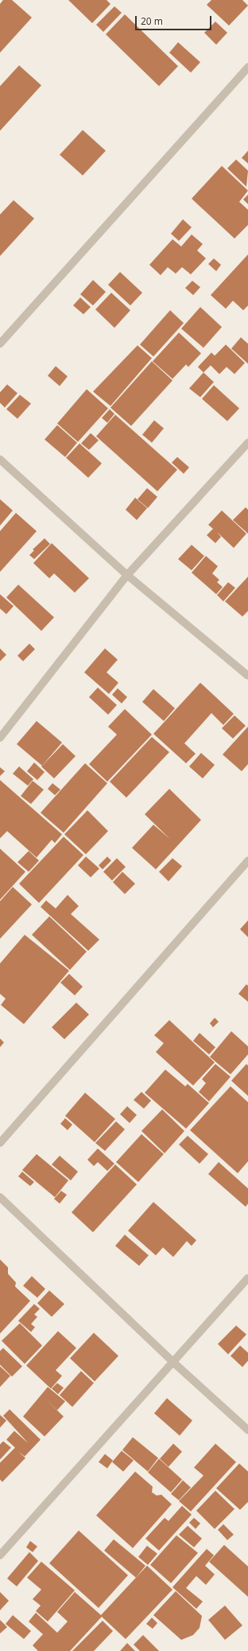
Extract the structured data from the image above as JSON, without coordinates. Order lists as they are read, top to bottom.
{
  "scale_bar": "20 m"
}
